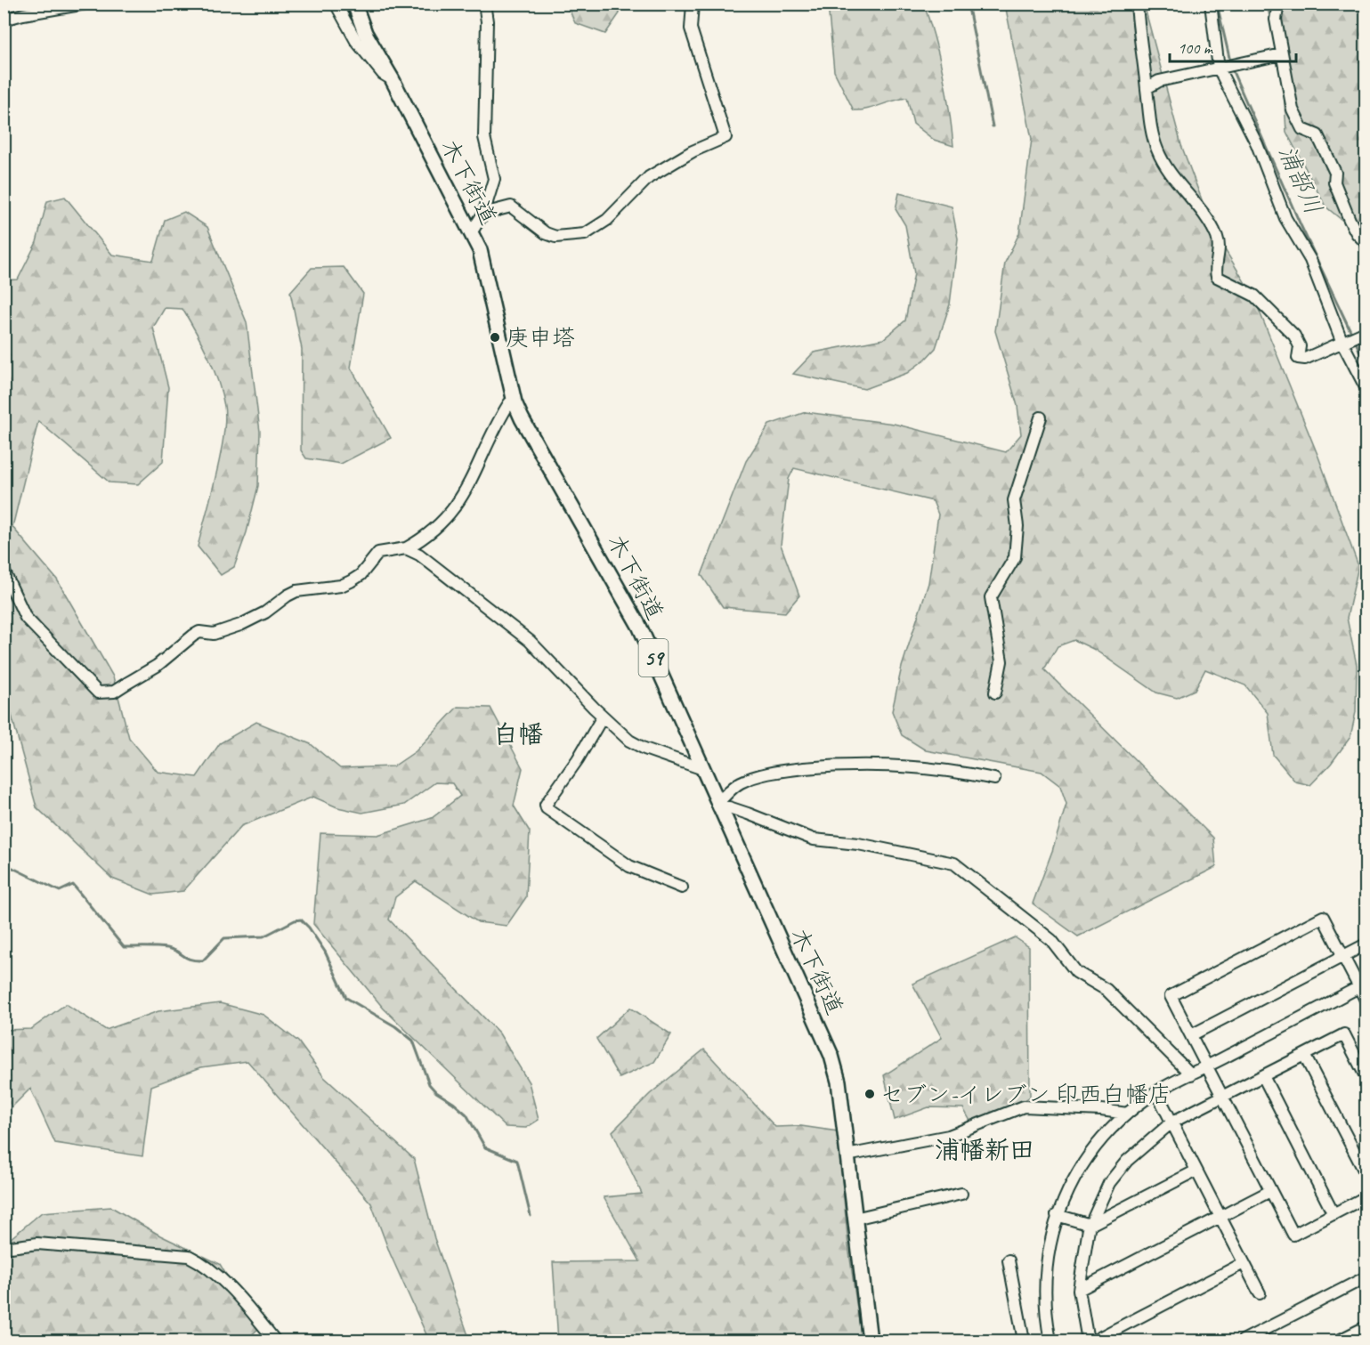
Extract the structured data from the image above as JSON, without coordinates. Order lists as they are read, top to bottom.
{
  "streets": {
    "main road": ["木下街道", "59"]
  },
  "districts": ["白幡", "浦幡新田"],
  "water": ["浦部川"],
  "places": ["庚申塔", "セブン-イレブン 印西白幡店"],
  "scale_bar": "100 m"
}
